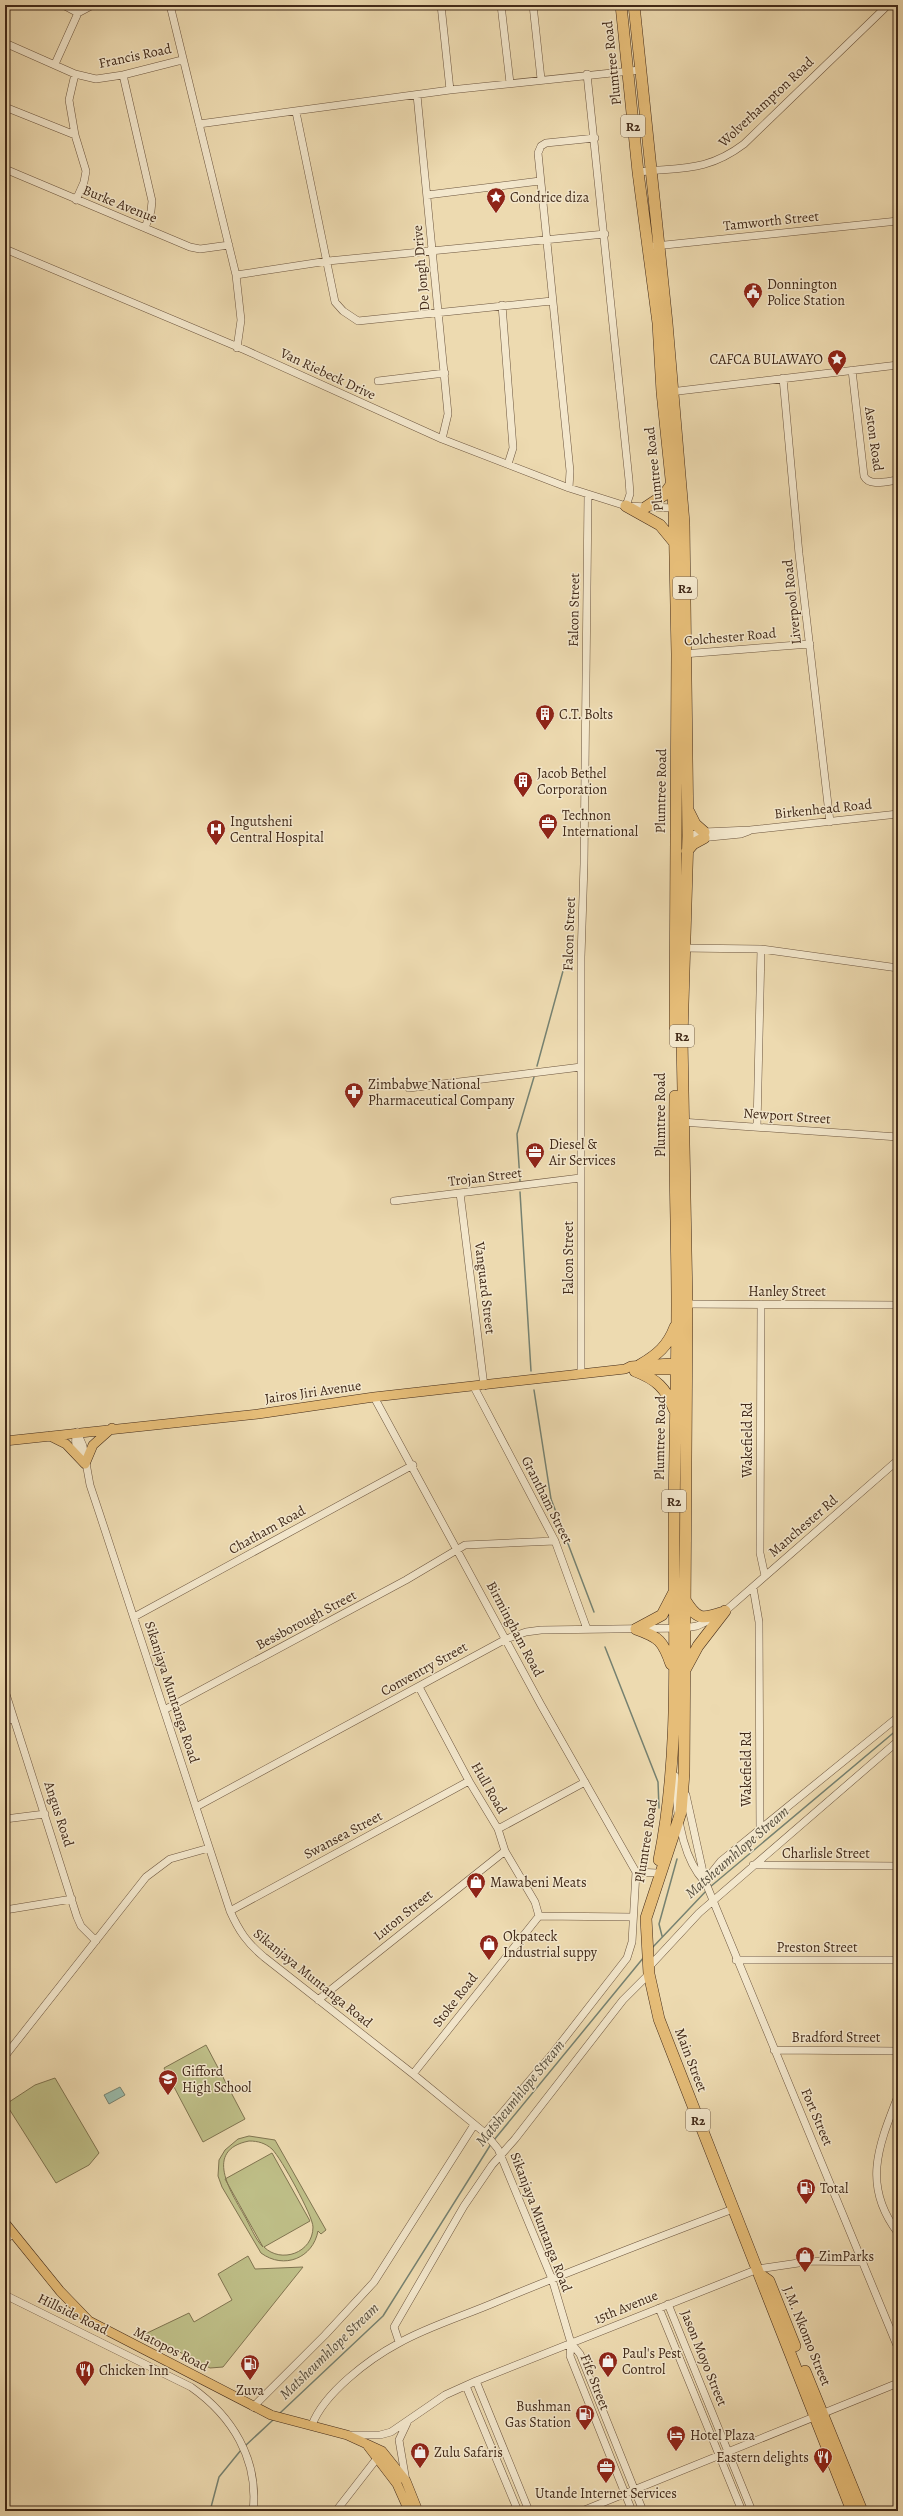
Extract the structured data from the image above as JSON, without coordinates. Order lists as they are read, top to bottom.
{
  "streets": {
    "highway": [
      "Plumtree Road",
      "R2",
      "Main Street",
      "J.M. Nkomo Street"
    ],
    "main road": ["Jairos Jiri Avenue", "Matopos Road"],
    "street": [
      "Francis Road",
      "Wolverhampton Road",
      "Burke Avenue",
      "Tamworth Street",
      "De Jongh Drive",
      "Van Riebeck Drive",
      "Aston Road",
      "Liverpool Road",
      "Falcon Street",
      "Colchester Road",
      "Birkenhead Road",
      "Newport Street",
      "Trojan Street",
      "Vanguard Street",
      "Hanley Street",
      "Wakefield Rd",
      "Grantham Street",
      "Manchester Rd",
      "Chatham Road",
      "Bessborough Street",
      "Birmingham Road",
      "Conventry Street",
      "Sikanjaya Muntanga Road",
      "Hull Road",
      "Angus Road",
      "Swansea Street",
      "Charlisle Street",
      "Luton Street",
      "Preston Street",
      "Stoke Road",
      "Bradford Street",
      "Fort Street",
      "15th Avenue",
      "Hillside Road",
      "Jason Moyo Street",
      "Fife Street"
    ]
  },
  "crossings": [
    ["Plumtree Road", "Wolverhampton Road"],
    ["Plumtree Road", "Tamworth Street"],
    ["Plumtree Road", "Van Riebeck Drive"],
    ["Plumtree Road", "Colchester Road"],
    ["Plumtree Road", "Birkenhead Road"],
    ["Plumtree Road", "Newport Street"],
    ["Plumtree Road", "Hanley Street"],
    ["Plumtree Road", "Jairos Jiri Avenue"],
    ["Plumtree Road", "Manchester Rd"],
    ["Plumtree Road", "Conventry Street"],
    ["Plumtree Road", "Main Street"],
    ["De Jongh Drive", "Van Riebeck Drive"],
    ["Van Riebeck Drive", "Falcon Street"],
    ["Liverpool Road", "Colchester Road"],
    ["Liverpool Road", "Birkenhead Road"],
    ["Falcon Street", "Trojan Street"],
    ["Falcon Street", "Jairos Jiri Avenue"],
    ["Trojan Street", "Vanguard Street"],
    ["Vanguard Street", "Jairos Jiri Avenue"],
    ["Vanguard Street", "Grantham Street"],
    ["Hanley Street", "Wakefield Rd"],
    ["Jairos Jiri Avenue", "Grantham Street"],
    ["Jairos Jiri Avenue", "Birmingham Road"],
    ["Jairos Jiri Avenue", "Sikanjaya Muntanga Road"],
    ["Wakefield Rd", "Manchester Rd"],
    ["Grantham Street", "Bessborough Street"],
    ["Grantham Street", "Conventry Street"],
    ["Manchester Rd", "Conventry Street"],
    ["Chatham Road", "Birmingham Road"],
    ["Chatham Road", "Sikanjaya Muntanga Road"],
    ["Bessborough Street", "Birmingham Road"],
    ["Bessborough Street", "Sikanjaya Muntanga Road"],
    ["Birmingham Road", "Conventry Street"],
    ["Conventry Street", "Sikanjaya Muntanga Road"],
    ["Conventry Street", "Hull Road"],
    ["Sikanjaya Muntanga Road", "Swansea Street"],
    ["Sikanjaya Muntanga Road", "Luton Street"],
    ["Sikanjaya Muntanga Road", "Stoke Road"],
    ["Sikanjaya Muntanga Road", "15th Avenue"],
    ["Sikanjaya Muntanga Road", "Fife Street"],
    ["Hull Road", "Swansea Street"],
    ["Hull Road", "Luton Street"],
    ["Hull Road", "Stoke Road"],
    ["Preston Street", "Fort Street"],
    ["Bradford Street", "Fort Street"],
    ["Main Street", "15th Avenue"],
    ["Main Street", "J.M. Nkomo Street"],
    ["Fort Street", "15th Avenue"],
    ["15th Avenue", "J.M. Nkomo Street"],
    ["15th Avenue", "Matopos Road"],
    ["15th Avenue", "Jason Moyo Street"],
    ["15th Avenue", "Fife Street"]
  ],
  "water": ["Matsheumhlope Stream"],
  "places": {
    "place": ["Condrice diza", "CAFCA BULAWAYO"],
    "public building": ["Donnington Police Station"],
    "building": ["C.T. Bolts", "Jacob Bethel Corporation"],
    "office": ["Technon International", "Diesel & Air Services", "Utande Internet Services"],
    "hospital": ["Ingutsheni Central Hospital"],
    "pharmacy": ["Zimbabwe National Pharmaceutical Company"],
    "shop": [
      "Mawabeni Meats",
      "Okpateck Industrial suppy",
      "ZimParks",
      "Paul's Pest Control",
      "Zulu Safaris"
    ],
    "school or university": ["Gifford High School"],
    "fuel station": ["Total", "Zuva", "Bushman Gas Station"],
    "restaurant": ["Chicken Inn", "Eastern delights"],
    "hotel": ["Hotel Plaza"]
  }
}
